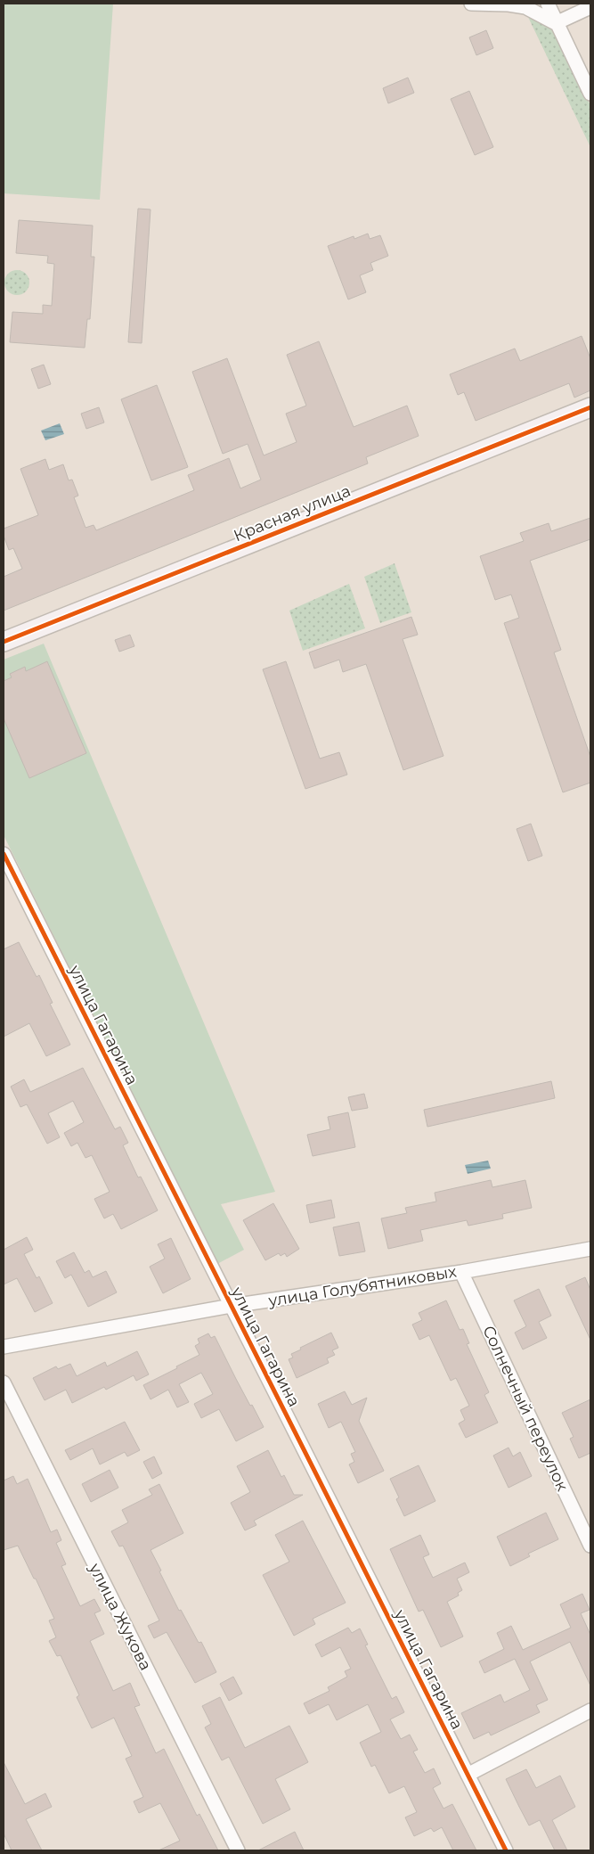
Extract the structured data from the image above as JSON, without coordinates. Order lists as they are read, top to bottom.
{
  "streets": {
    "street": [
      "Красная улица",
      "улица Гагарина",
      "улица Голубятниковых",
      "Солнечный переулок",
      "улица Жукова"
    ]
  },
  "crossings": [
    ["улица Гагарина", "улица Голубятниковых"],
    ["улица Голубятниковых", "Солнечный переулок"]
  ]
}
